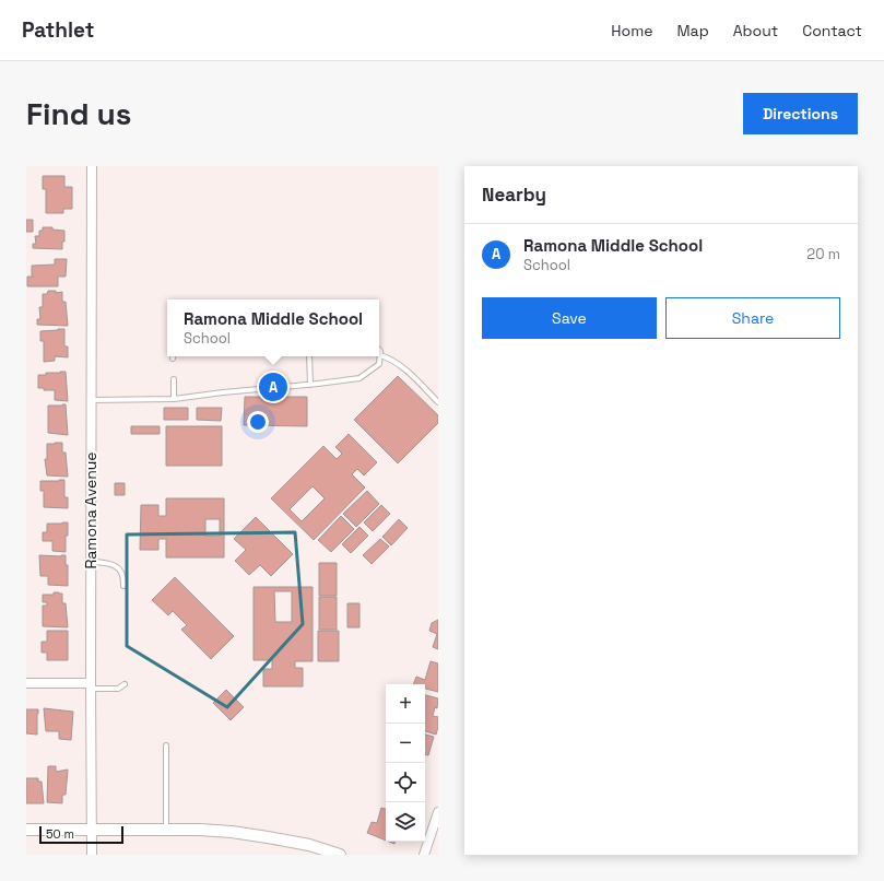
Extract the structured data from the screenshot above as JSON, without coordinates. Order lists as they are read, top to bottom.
{
  "streets": {
    "street": ["Ramona Avenue"]
  },
  "scale_bar": "50 m",
  "page": {
    "header": "Pathlet",
    "nav": [
      "Home",
      "Map",
      "About",
      "Contact"
    ],
    "buttons": [
      "Directions",
      ["Save", "Share"]
    ],
    "title": "Find us",
    "heading": "Nearby",
    "list": [
      {
        "mark": "A",
        "name": "Ramona Middle School",
        "note": "School",
        "value": "20 m"
      }
    ],
    "popup": ["Ramona Middle School", "School"],
    "pins": "A",
    "map_buttons": ["+", "−"],
    "scale": "50 m"
  }
}
